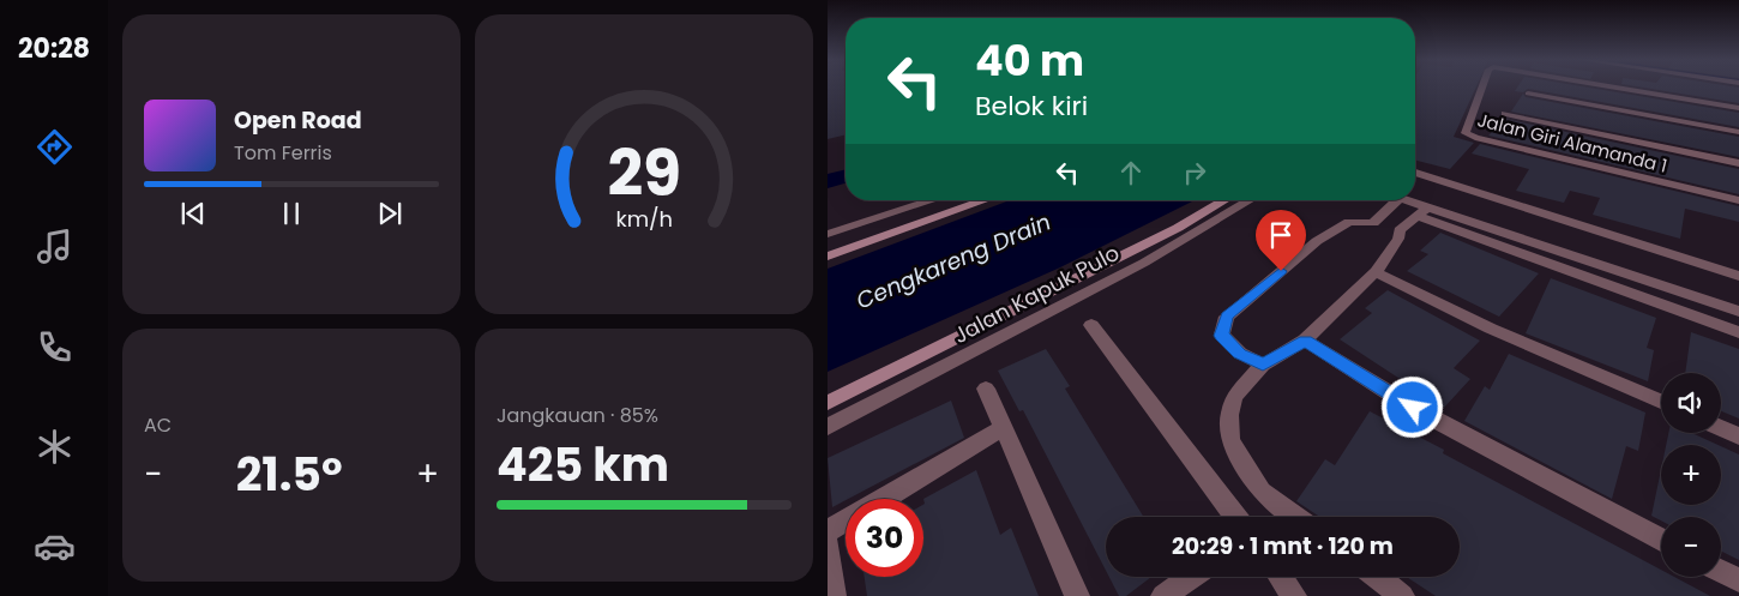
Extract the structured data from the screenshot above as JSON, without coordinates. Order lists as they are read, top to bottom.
{
  "streets": {
    "main road": ["Jalan Kapuk Pulo"],
    "street": ["Jalan Giri Alamanda 1"]
  },
  "water": ["Cengkareng Drain"],
  "page": {
    "tabs": "20:28",
    "turn": ["40 m", "Belok kiri"],
    "song": ["Open Road", "Tom Ferris"],
    "tile": [
      "AC",
      ["Jangkauan · 85%", "425 km"]
    ],
    "map_buttons": ["+", "−"],
    "heat": ["−", "21.5°", "+"],
    "limit": "30",
    "trip": "20:29 · 1 mnt · 120 m",
    "gauge": ["29", "km/h"]
  }
}
